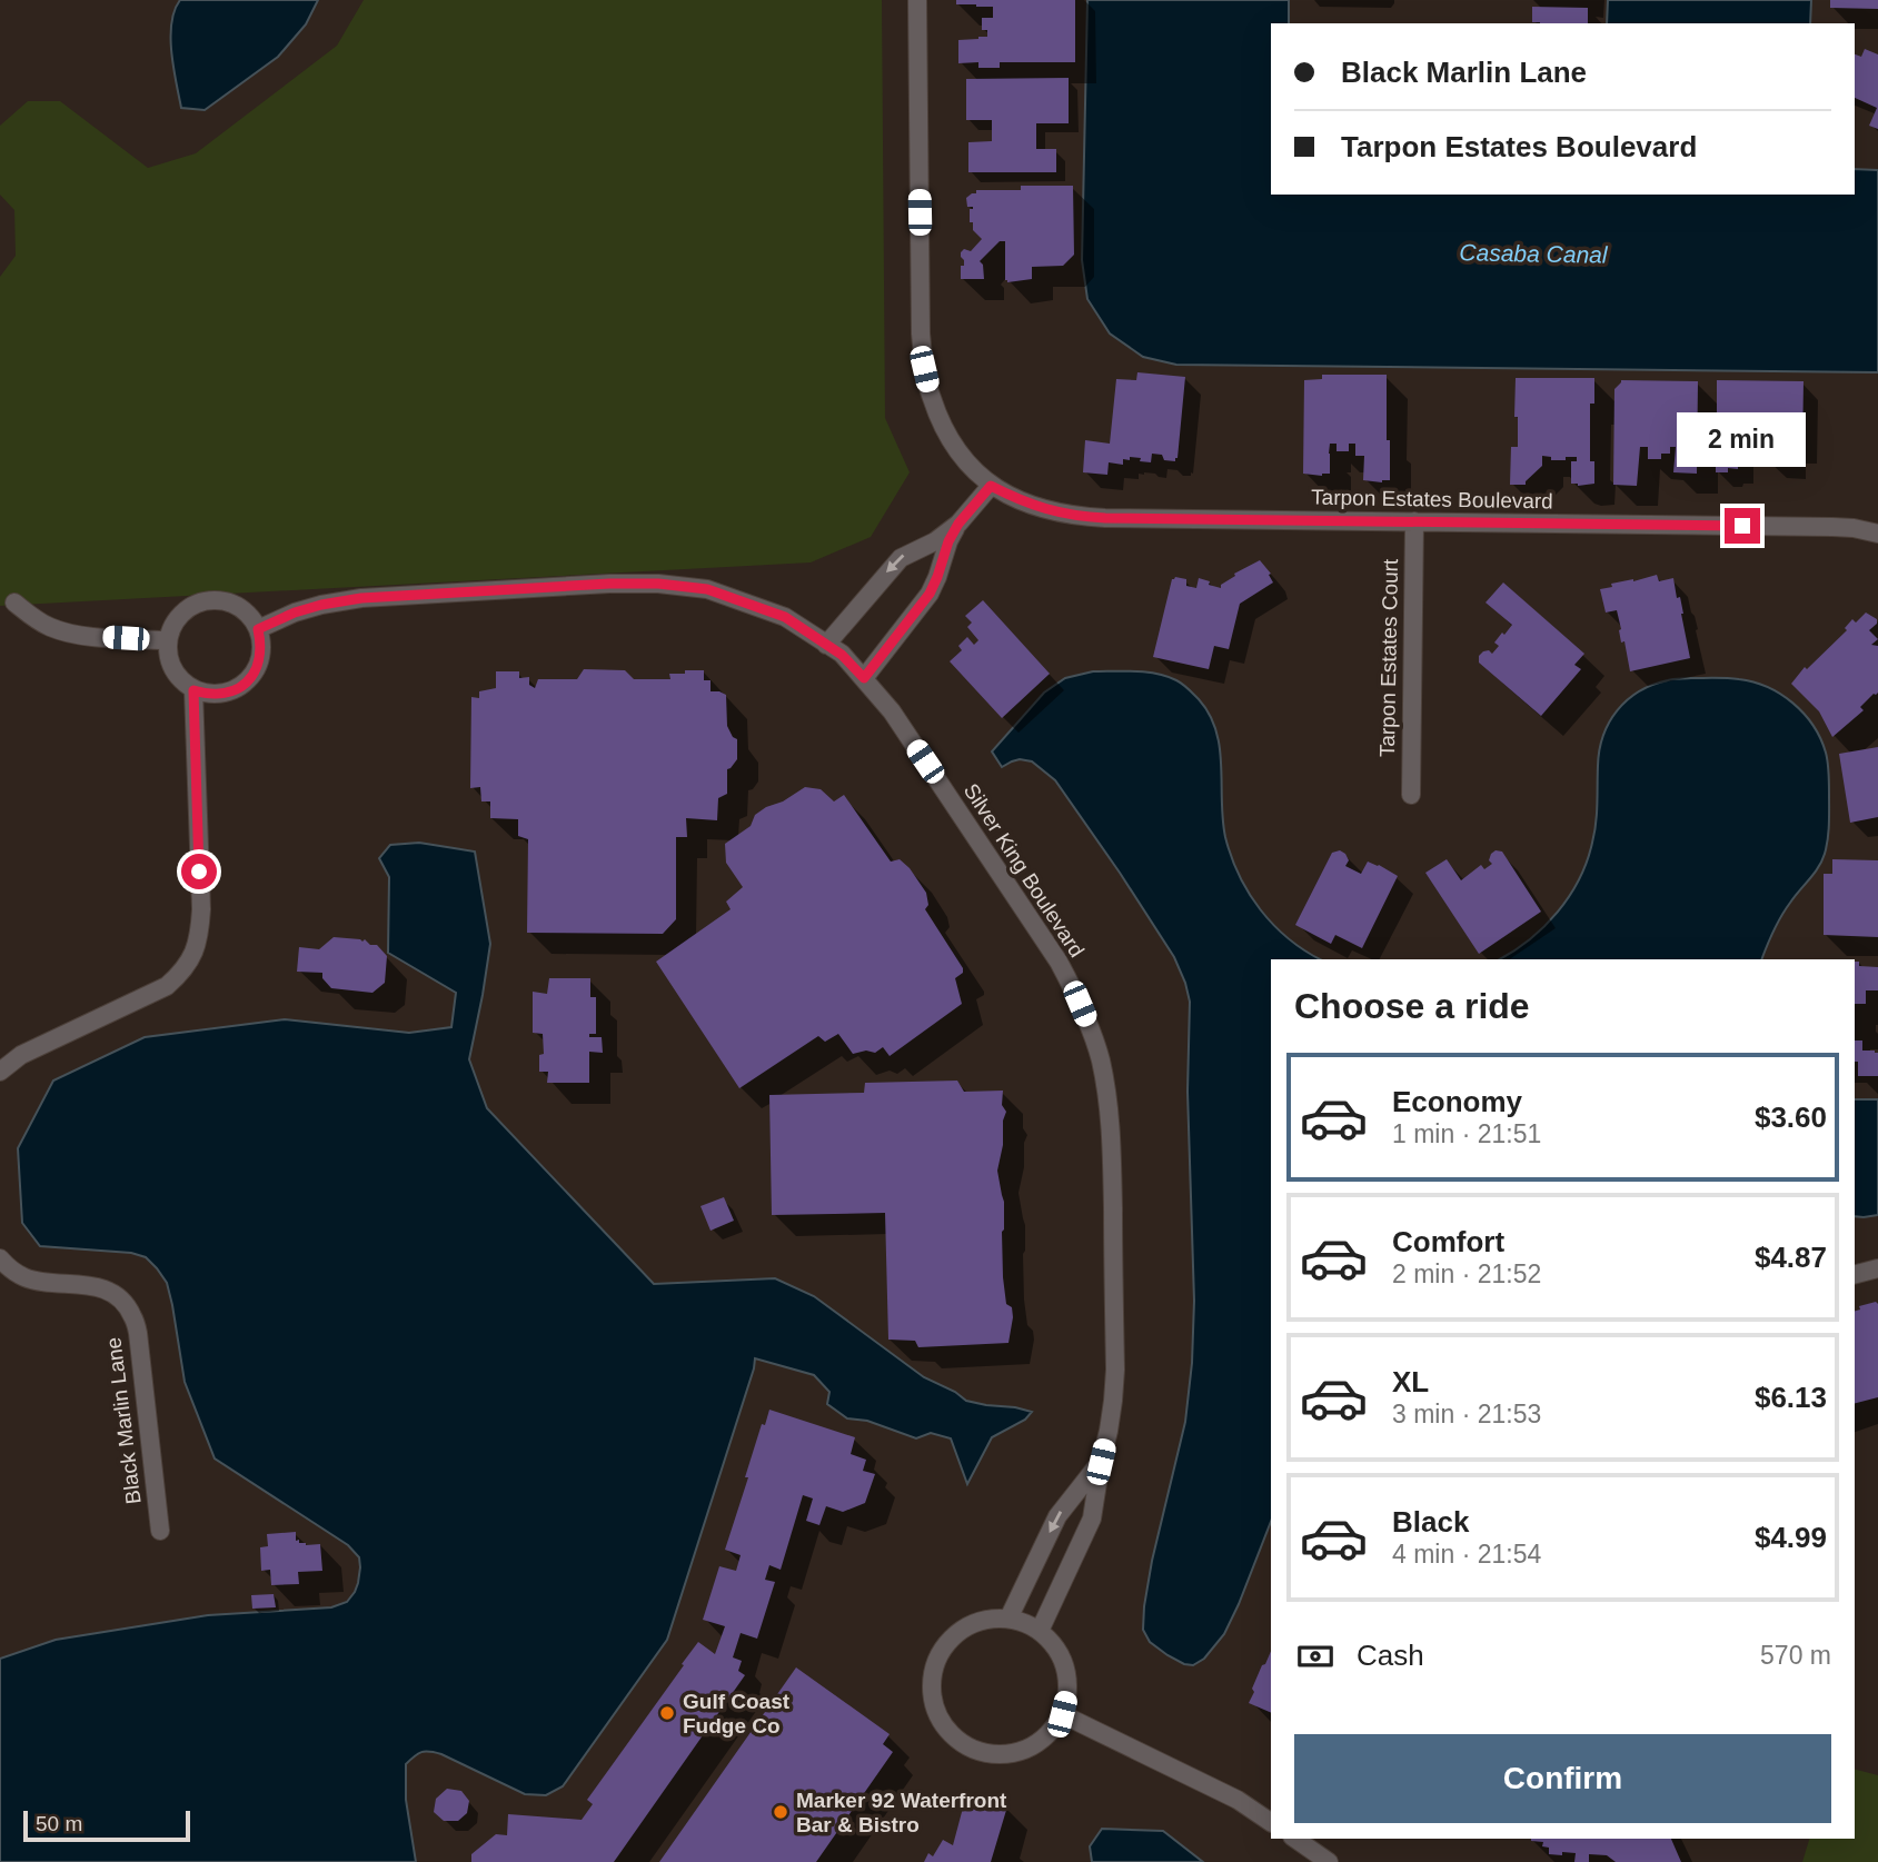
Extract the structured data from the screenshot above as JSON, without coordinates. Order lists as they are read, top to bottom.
{
  "streets": {
    "street": [
      "Tarpon Estates Boulevard",
      "Tarpon Estates Court",
      "Silver King Boulevard",
      "Black Marlin Lane"
    ]
  },
  "crossings": [
    ["Tarpon Estates Boulevard", "Tarpon Estates Court"]
  ],
  "water": ["Casaba Canal"],
  "places": ["Gulf Coast Fudge Co", "Marker 92 Waterfront Bar & Bistro"],
  "scale_bar": "50 m",
  "page": {
    "banner": ["Black Marlin Lane", "Tarpon Estates Boulevard"],
    "bubble": "2 min",
    "heading": "Choose a ride",
    "list": [
      {
        "name": "Economy",
        "note": "1 min · 21:51",
        "value": "$3.60"
      },
      {
        "name": "Comfort",
        "note": "2 min · 21:52",
        "value": "$4.87"
      },
      {
        "name": "XL",
        "note": "3 min · 21:53",
        "value": "$6.13"
      },
      {
        "name": "Black",
        "note": "4 min · 21:54",
        "value": "$4.99"
      }
    ],
    "pay": ["Cash", "570 m"],
    "buttons": "Confirm",
    "scale": "50 m"
  }
}
